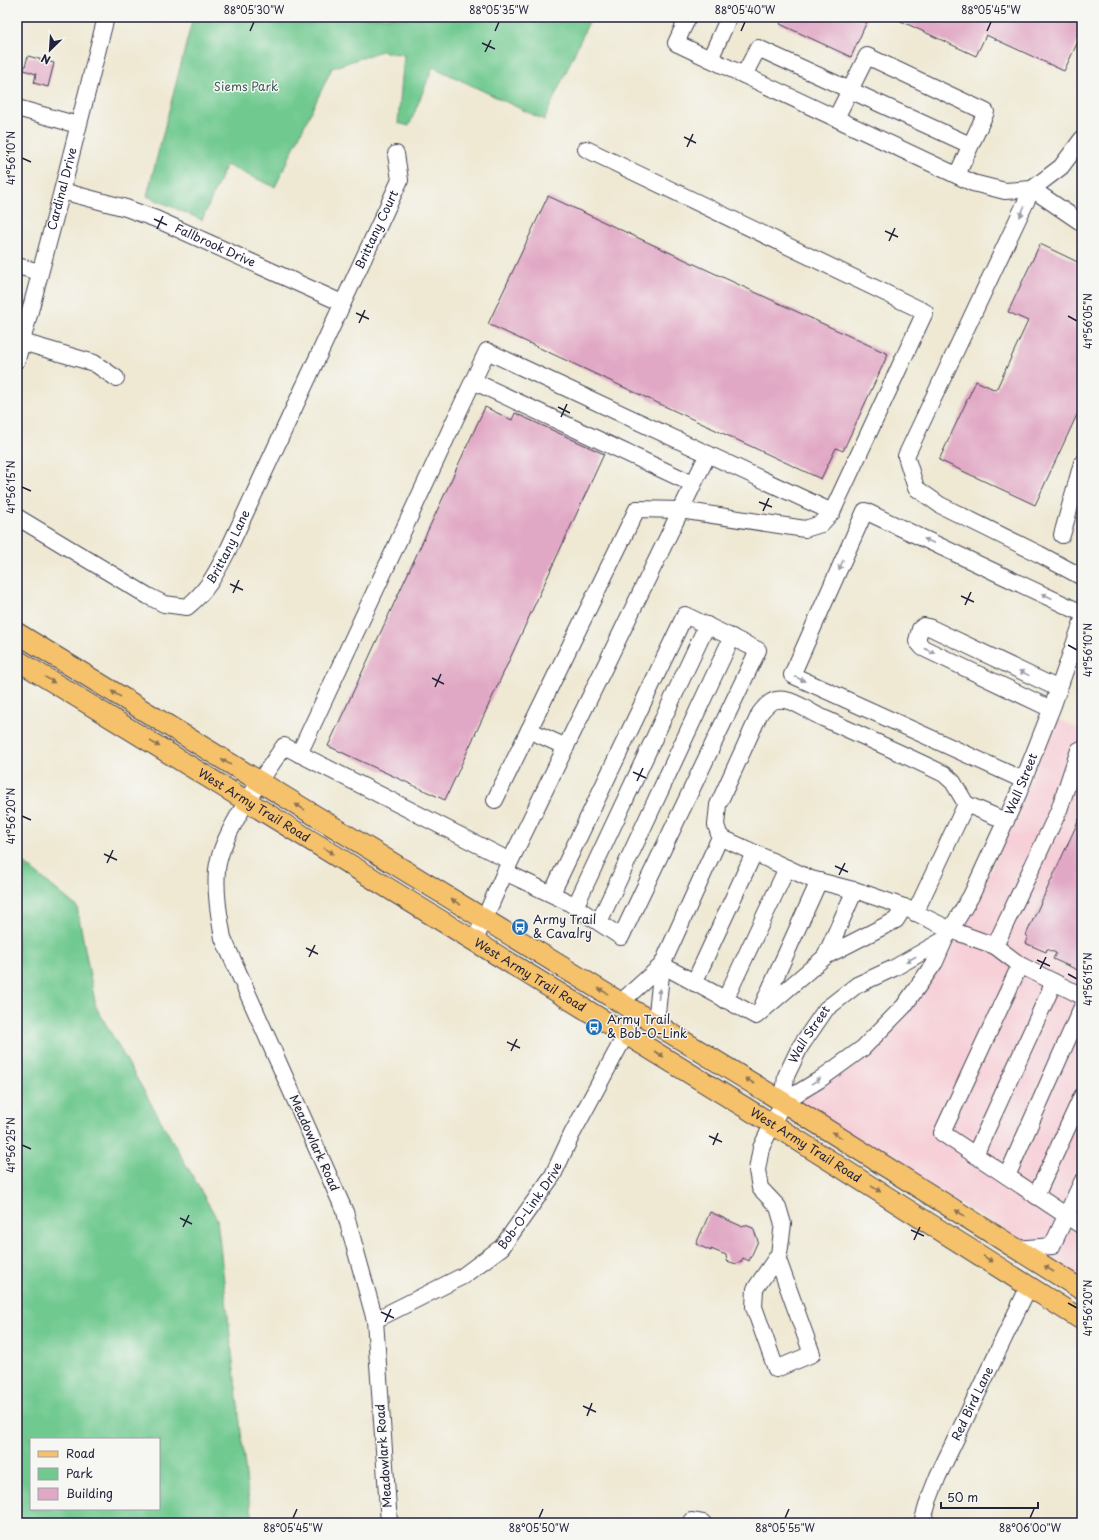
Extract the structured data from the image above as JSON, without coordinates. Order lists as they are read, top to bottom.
{
  "streets": {
    "main road": ["West Army Trail Road"],
    "street": [
      "Cardinal Drive",
      "Brittany Court",
      "Fallbrook Drive",
      "Brittany Lane",
      "Wall Street",
      "Meadowlark Road",
      "Bob-O-Link Drive",
      "Red Bird Lane"
    ]
  },
  "crossings": [
    ["Cardinal Drive", "Fallbrook Drive"],
    ["Brittany Court", "Fallbrook Drive"],
    ["Brittany Court", "Brittany Lane"],
    ["Fallbrook Drive", "Brittany Lane"],
    ["Wall Street", "West Army Trail Road"],
    ["West Army Trail Road", "Meadowlark Road"],
    ["West Army Trail Road", "Bob-O-Link Drive"],
    ["West Army Trail Road", "Red Bird Lane"],
    ["Meadowlark Road", "Bob-O-Link Drive"]
  ],
  "parks": ["Siems Park"],
  "places": {
    "bus stop": ["Army Trail & Cavalry", "Army Trail & Bob-O-Link"]
  },
  "legend": ["Road", "Park", "Building"],
  "scale_bar": "50 m",
  "north": "bottom left",
  "coordinates": [
    "88°05'30\"W",
    "88°05'35\"W",
    "88°05'40\"W",
    "88°05'45\"W",
    "41°56'10\"N",
    "41°56'05\"N",
    "41°56'15\"N",
    "41°56'20\"N",
    "41°56'25\"N",
    "88°05'50\"W",
    "88°05'55\"W",
    "88°06'00\"W"
  ]
}
